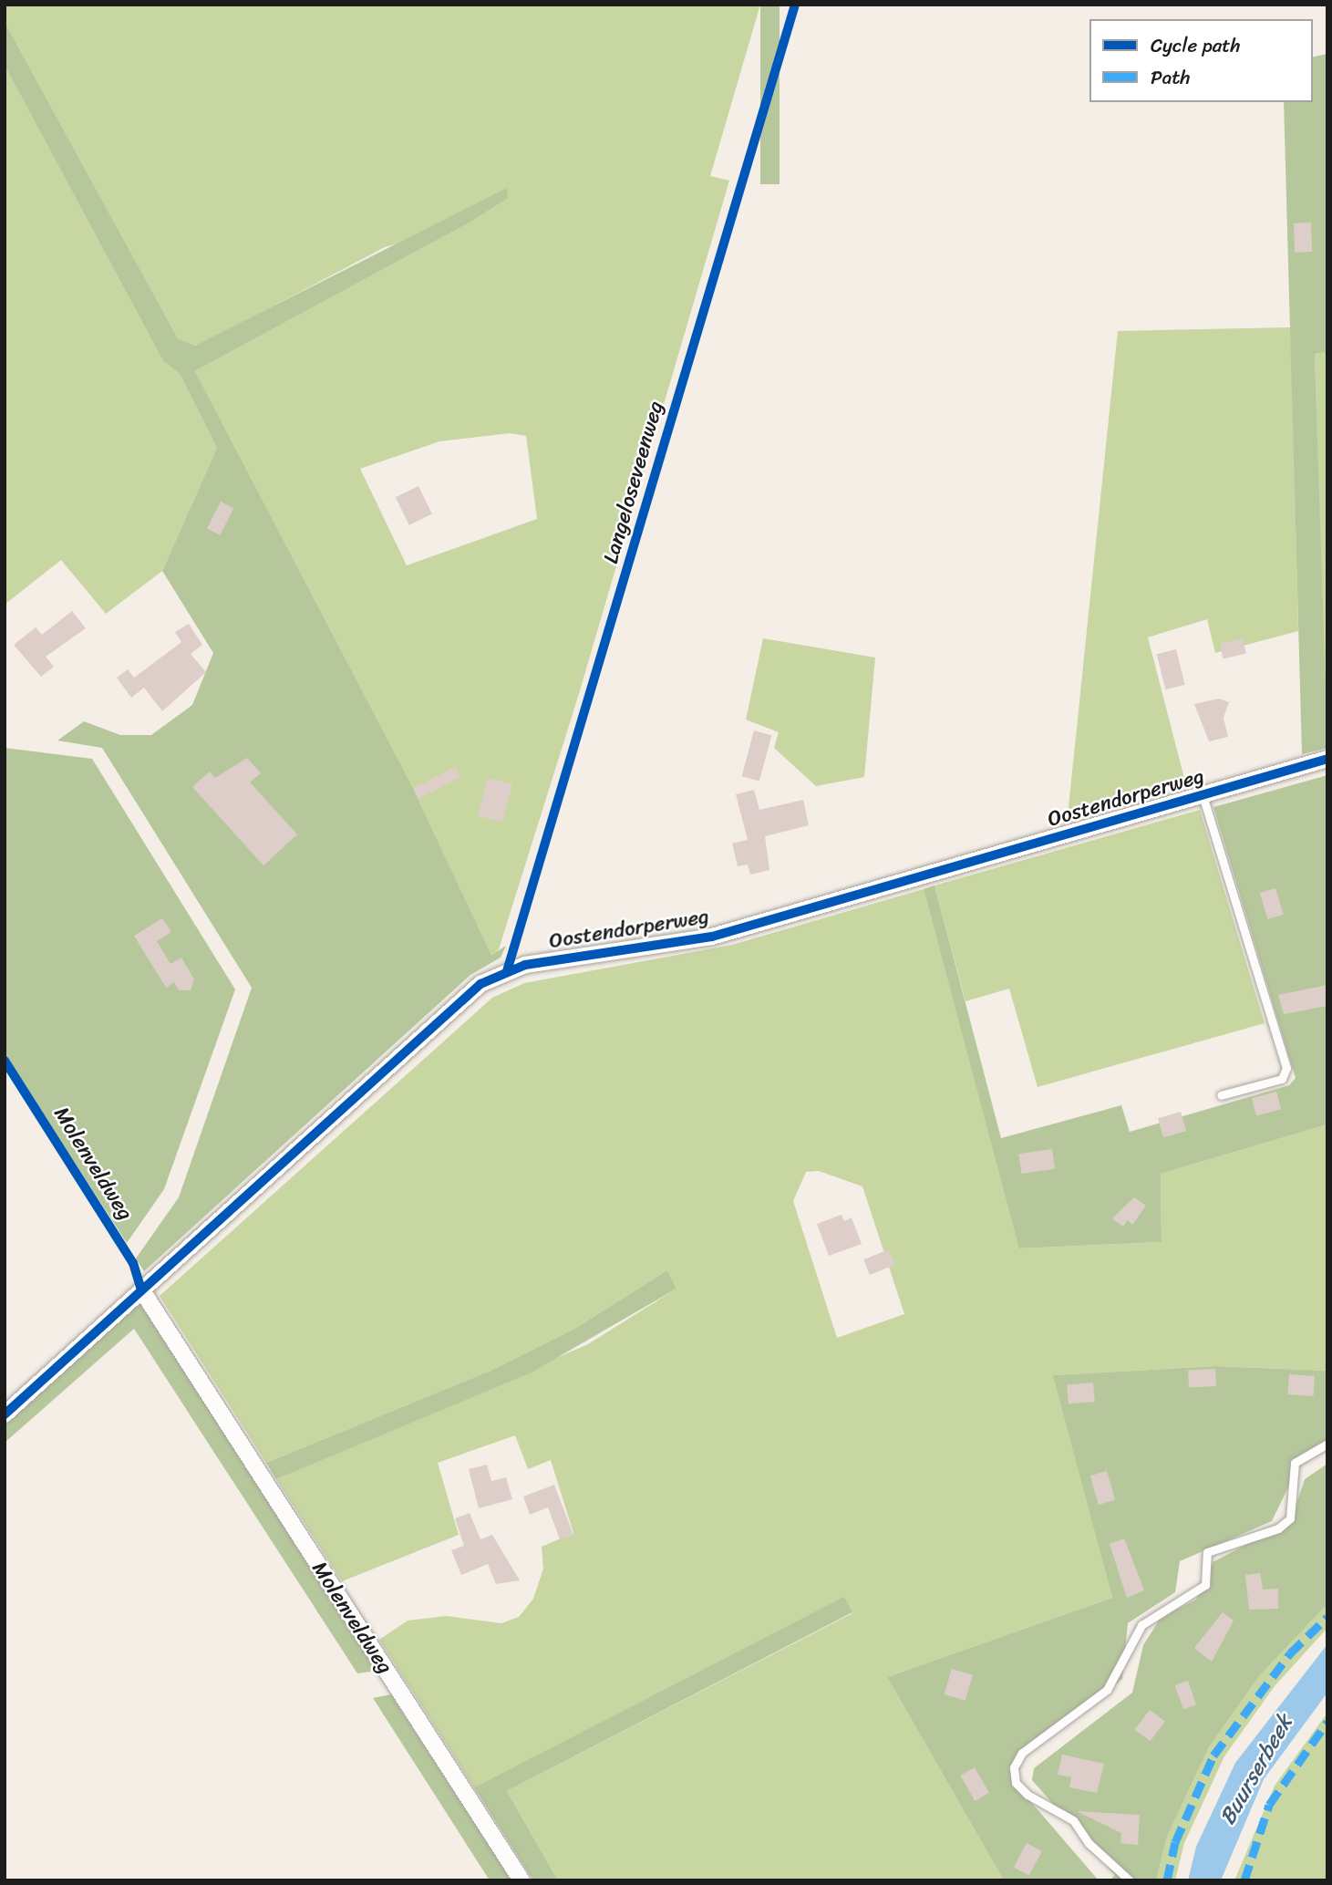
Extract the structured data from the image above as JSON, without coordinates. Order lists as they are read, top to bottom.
{
  "streets": {
    "street": ["Oostendorperweg", "Molenveldweg"],
    "cycle path": ["Langeloseveenweg"]
  },
  "crossings": [
    ["Oostendorperweg", "Molenveldweg"]
  ],
  "water": ["Buurserbeek"],
  "legend": ["Cycle path", "Path"]
}
